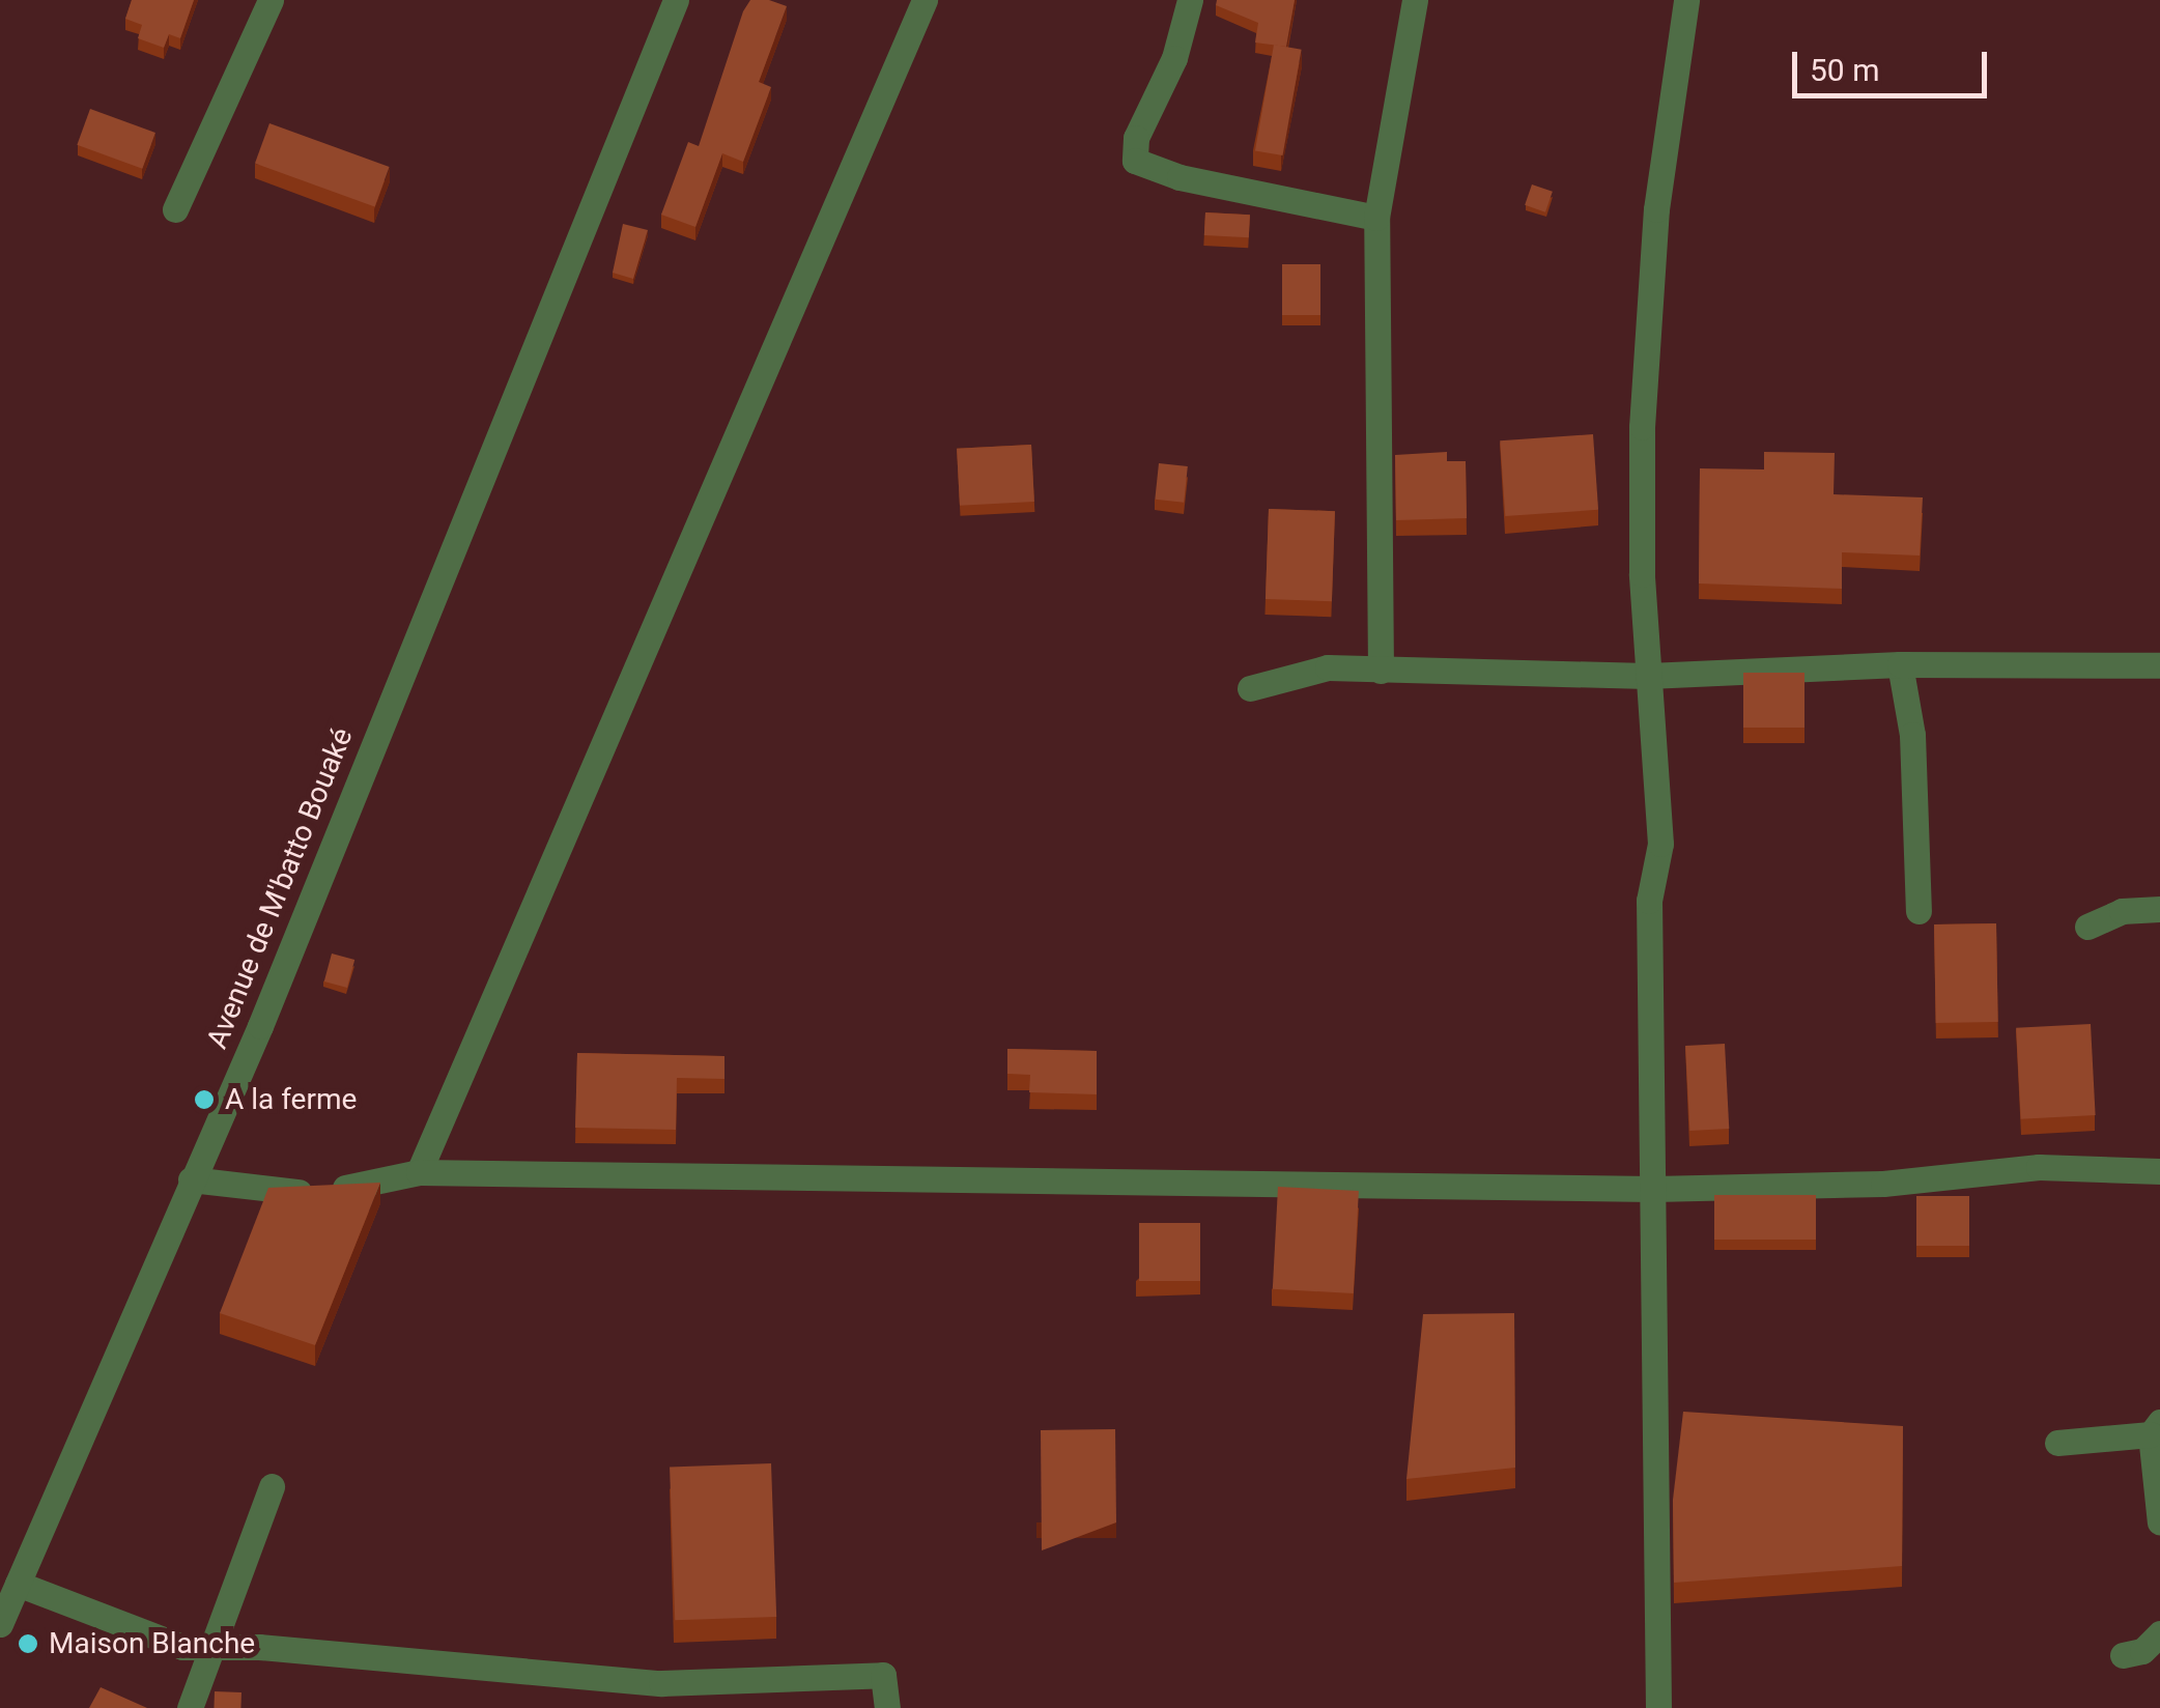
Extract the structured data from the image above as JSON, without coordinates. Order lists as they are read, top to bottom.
{
  "streets": {
    "street": ["Avenue de M'batto Bouaké"]
  },
  "places": ["A la ferme", "Maison Blanche"],
  "scale_bar": "50 m"
}
